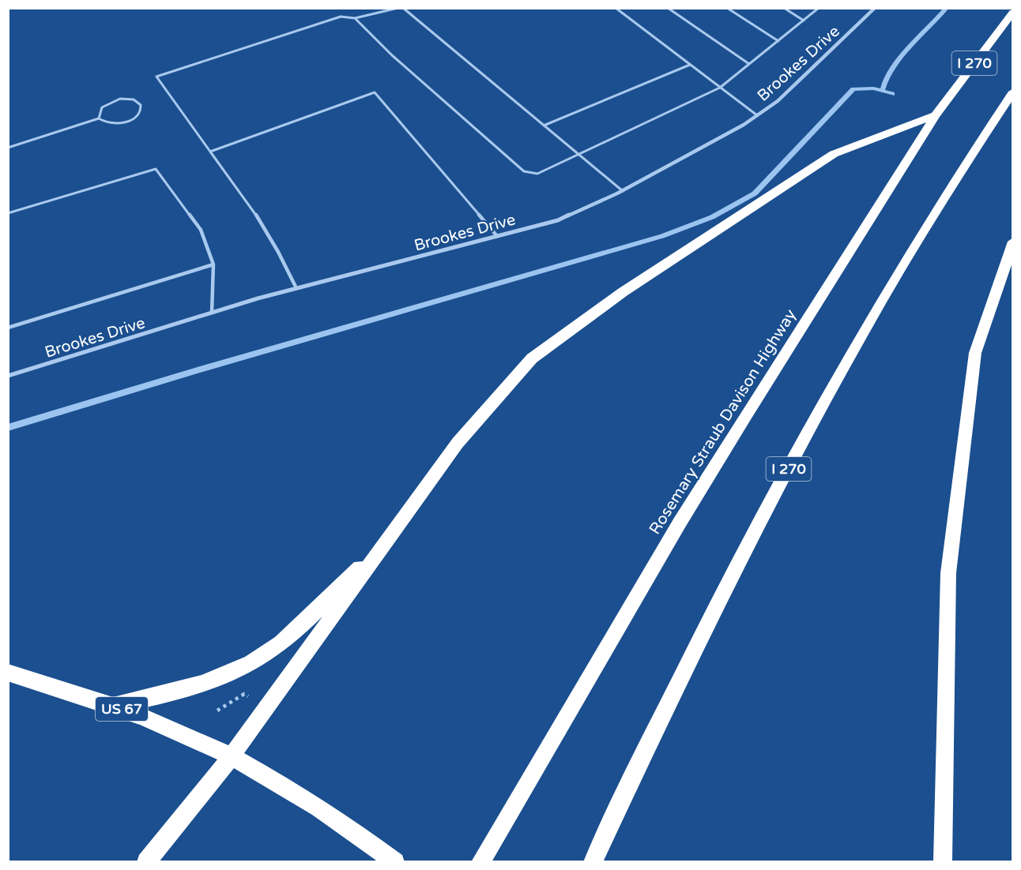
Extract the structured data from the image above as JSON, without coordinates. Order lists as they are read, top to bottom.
{
  "streets": {
    "highway": ["I 270", "Rosemary Straub Davison Highway", "US 67"],
    "street": ["Brookes Drive"]
  }
}
